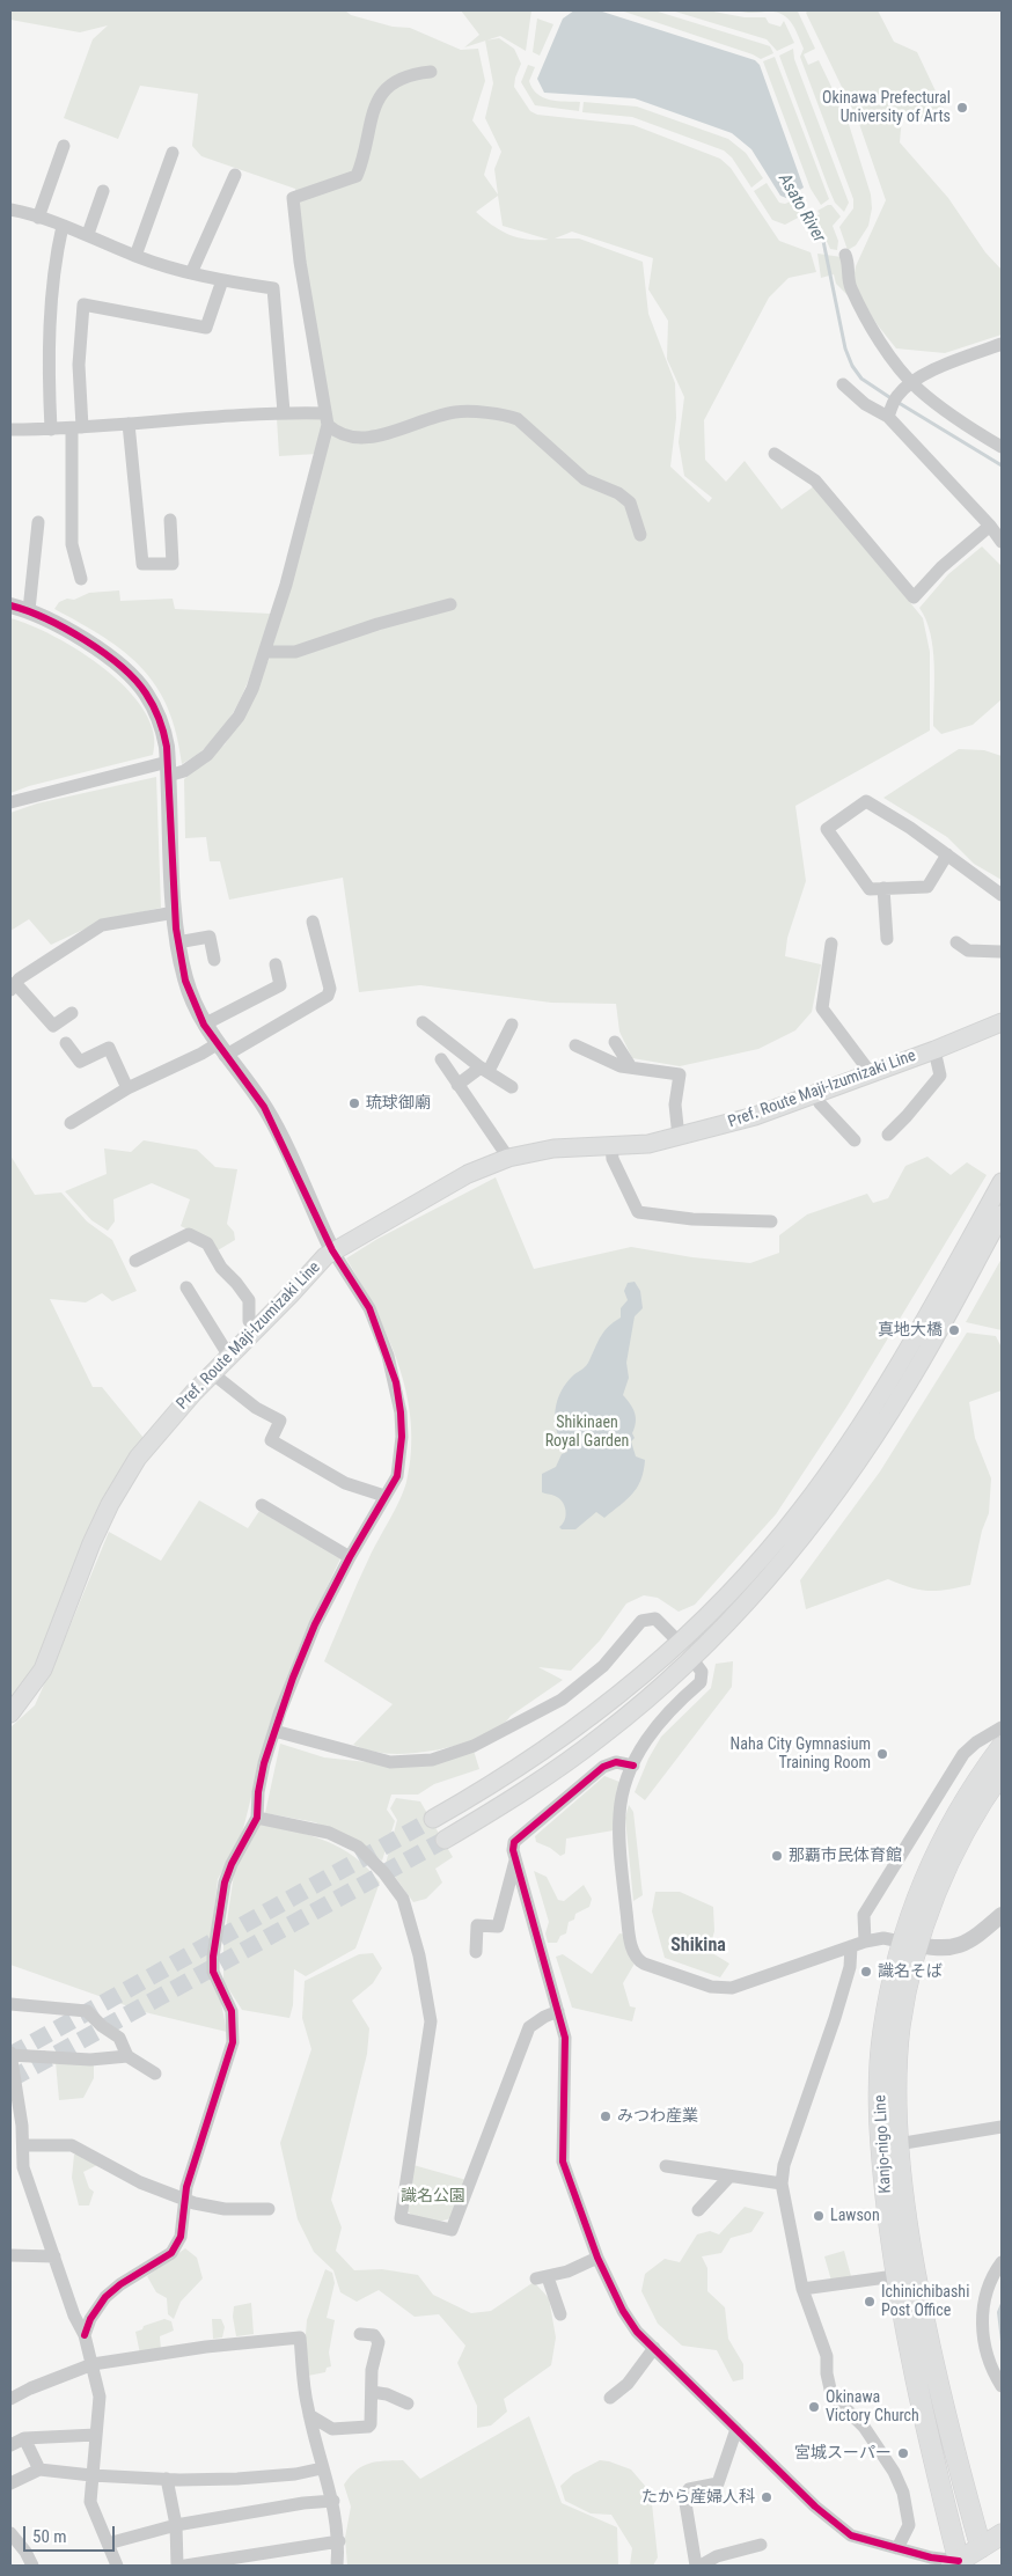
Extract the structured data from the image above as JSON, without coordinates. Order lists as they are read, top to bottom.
{
  "streets": {
    "main road": ["Pref. Route Maji-Izumizaki Line", "Kanjo-nigo Line"]
  },
  "districts": ["Shikina"],
  "water": ["Asato River"],
  "parks": ["Shikinaen Royal Garden", "識名公園"],
  "places": [
    "Okinawa Prefectural University of Arts",
    "琉球御廟",
    "真地大橋",
    "Naha City Gymnasium Training Room",
    "那覇市民体育館",
    "識名そば",
    "みつわ産業",
    "Lawson",
    "Ichinichibashi Post Office",
    "Okinawa Victory Church",
    "宮城スーパー",
    "たから産婦人科"
  ],
  "scale_bar": "50 m"
}
